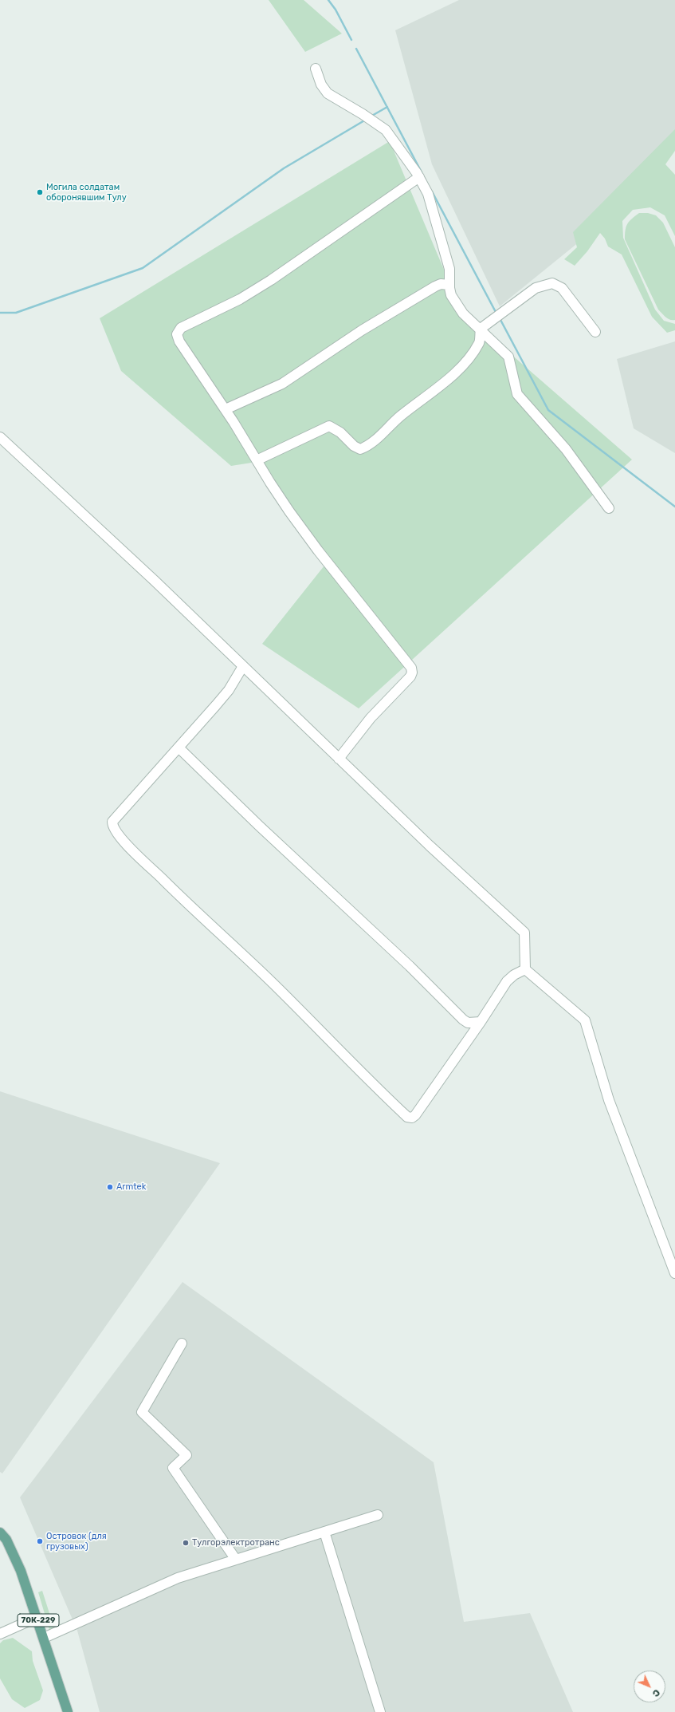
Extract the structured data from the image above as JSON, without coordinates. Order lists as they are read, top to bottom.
{
  "streets": {
    "main road": ["70К-229"]
  },
  "places": [
    "Могила солдатам оборонявшим Тулу",
    "Armtek",
    "Островок (для грузовых)",
    "Тулгорэлектротранс"
  ],
  "north": "bottom right"
}
